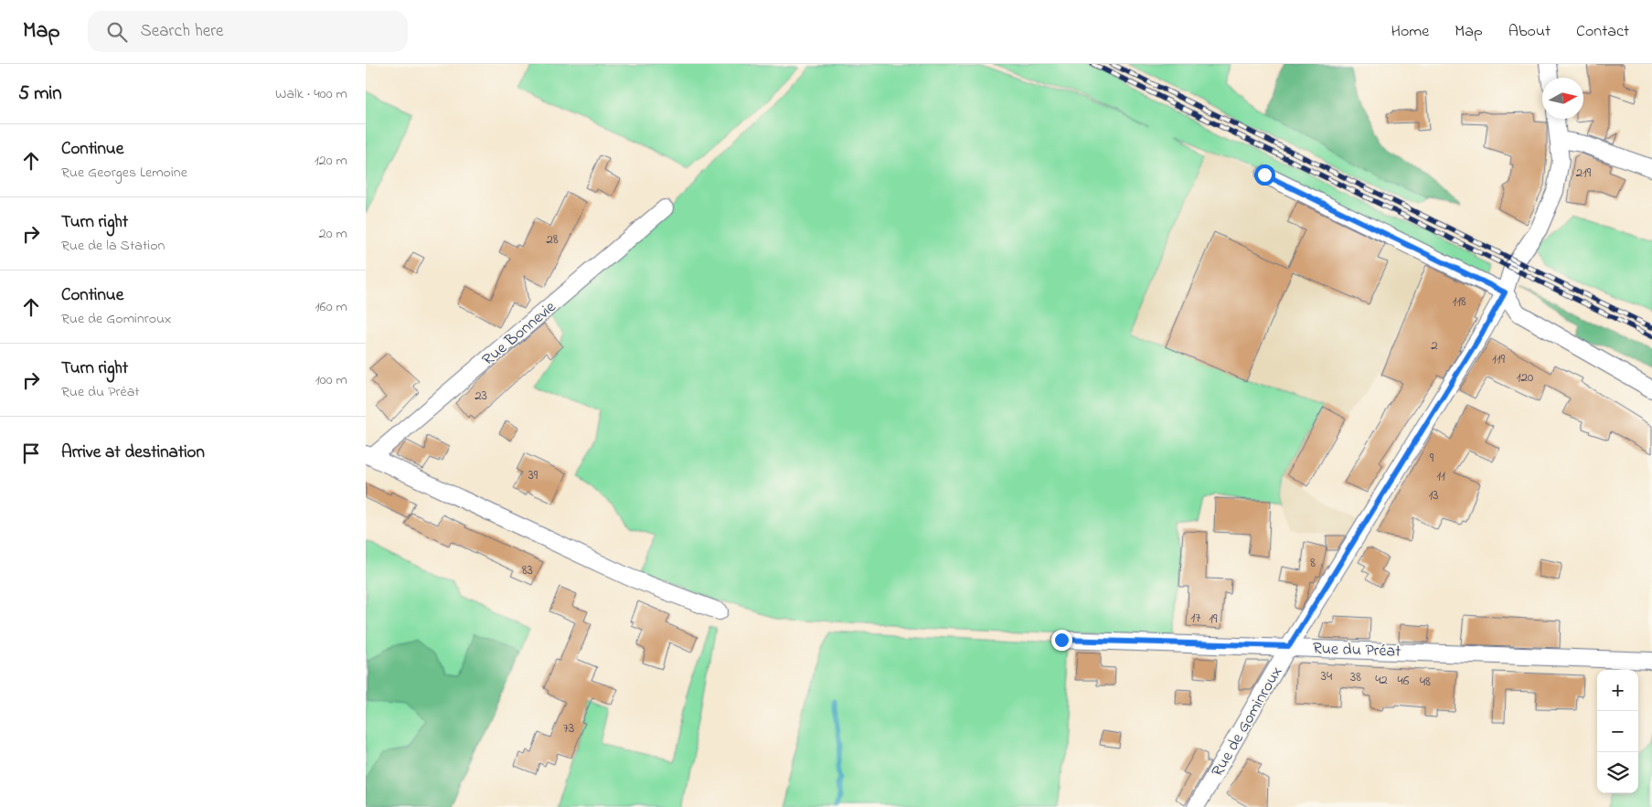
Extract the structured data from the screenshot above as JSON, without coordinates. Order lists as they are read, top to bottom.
{
  "streets": {
    "street": ["Rue Bonnevie", "Rue du Préat", "Rue de Gominroux"]
  },
  "crossings": [
    ["Rue du Préat", "Rue de Gominroux"]
  ],
  "house_numbers": [
    "219",
    "28",
    "118",
    "2",
    "119",
    "120",
    "23",
    "9",
    "39",
    "11",
    "13",
    "8",
    "83",
    "17",
    "19",
    "34",
    "38",
    "42",
    "46",
    "48",
    "73"
  ],
  "north": "right",
  "page": {
    "header": "Map",
    "search": "Search here",
    "nav": [
      "Home",
      "Map",
      "About",
      "Contact"
    ],
    "heading": ["5 min", "Walk · 400 m"],
    "list": [
      ["Continue", "Rue Georges Lemoine", "120 m"],
      ["Turn right", "Rue de la Station", "20 m"],
      ["Continue", "Rue de Gominroux", "160 m"],
      ["Turn right", "Rue du Préat", "100 m"],
      "Arrive at destination"
    ],
    "map_buttons": ["+", "−"]
  }
}
